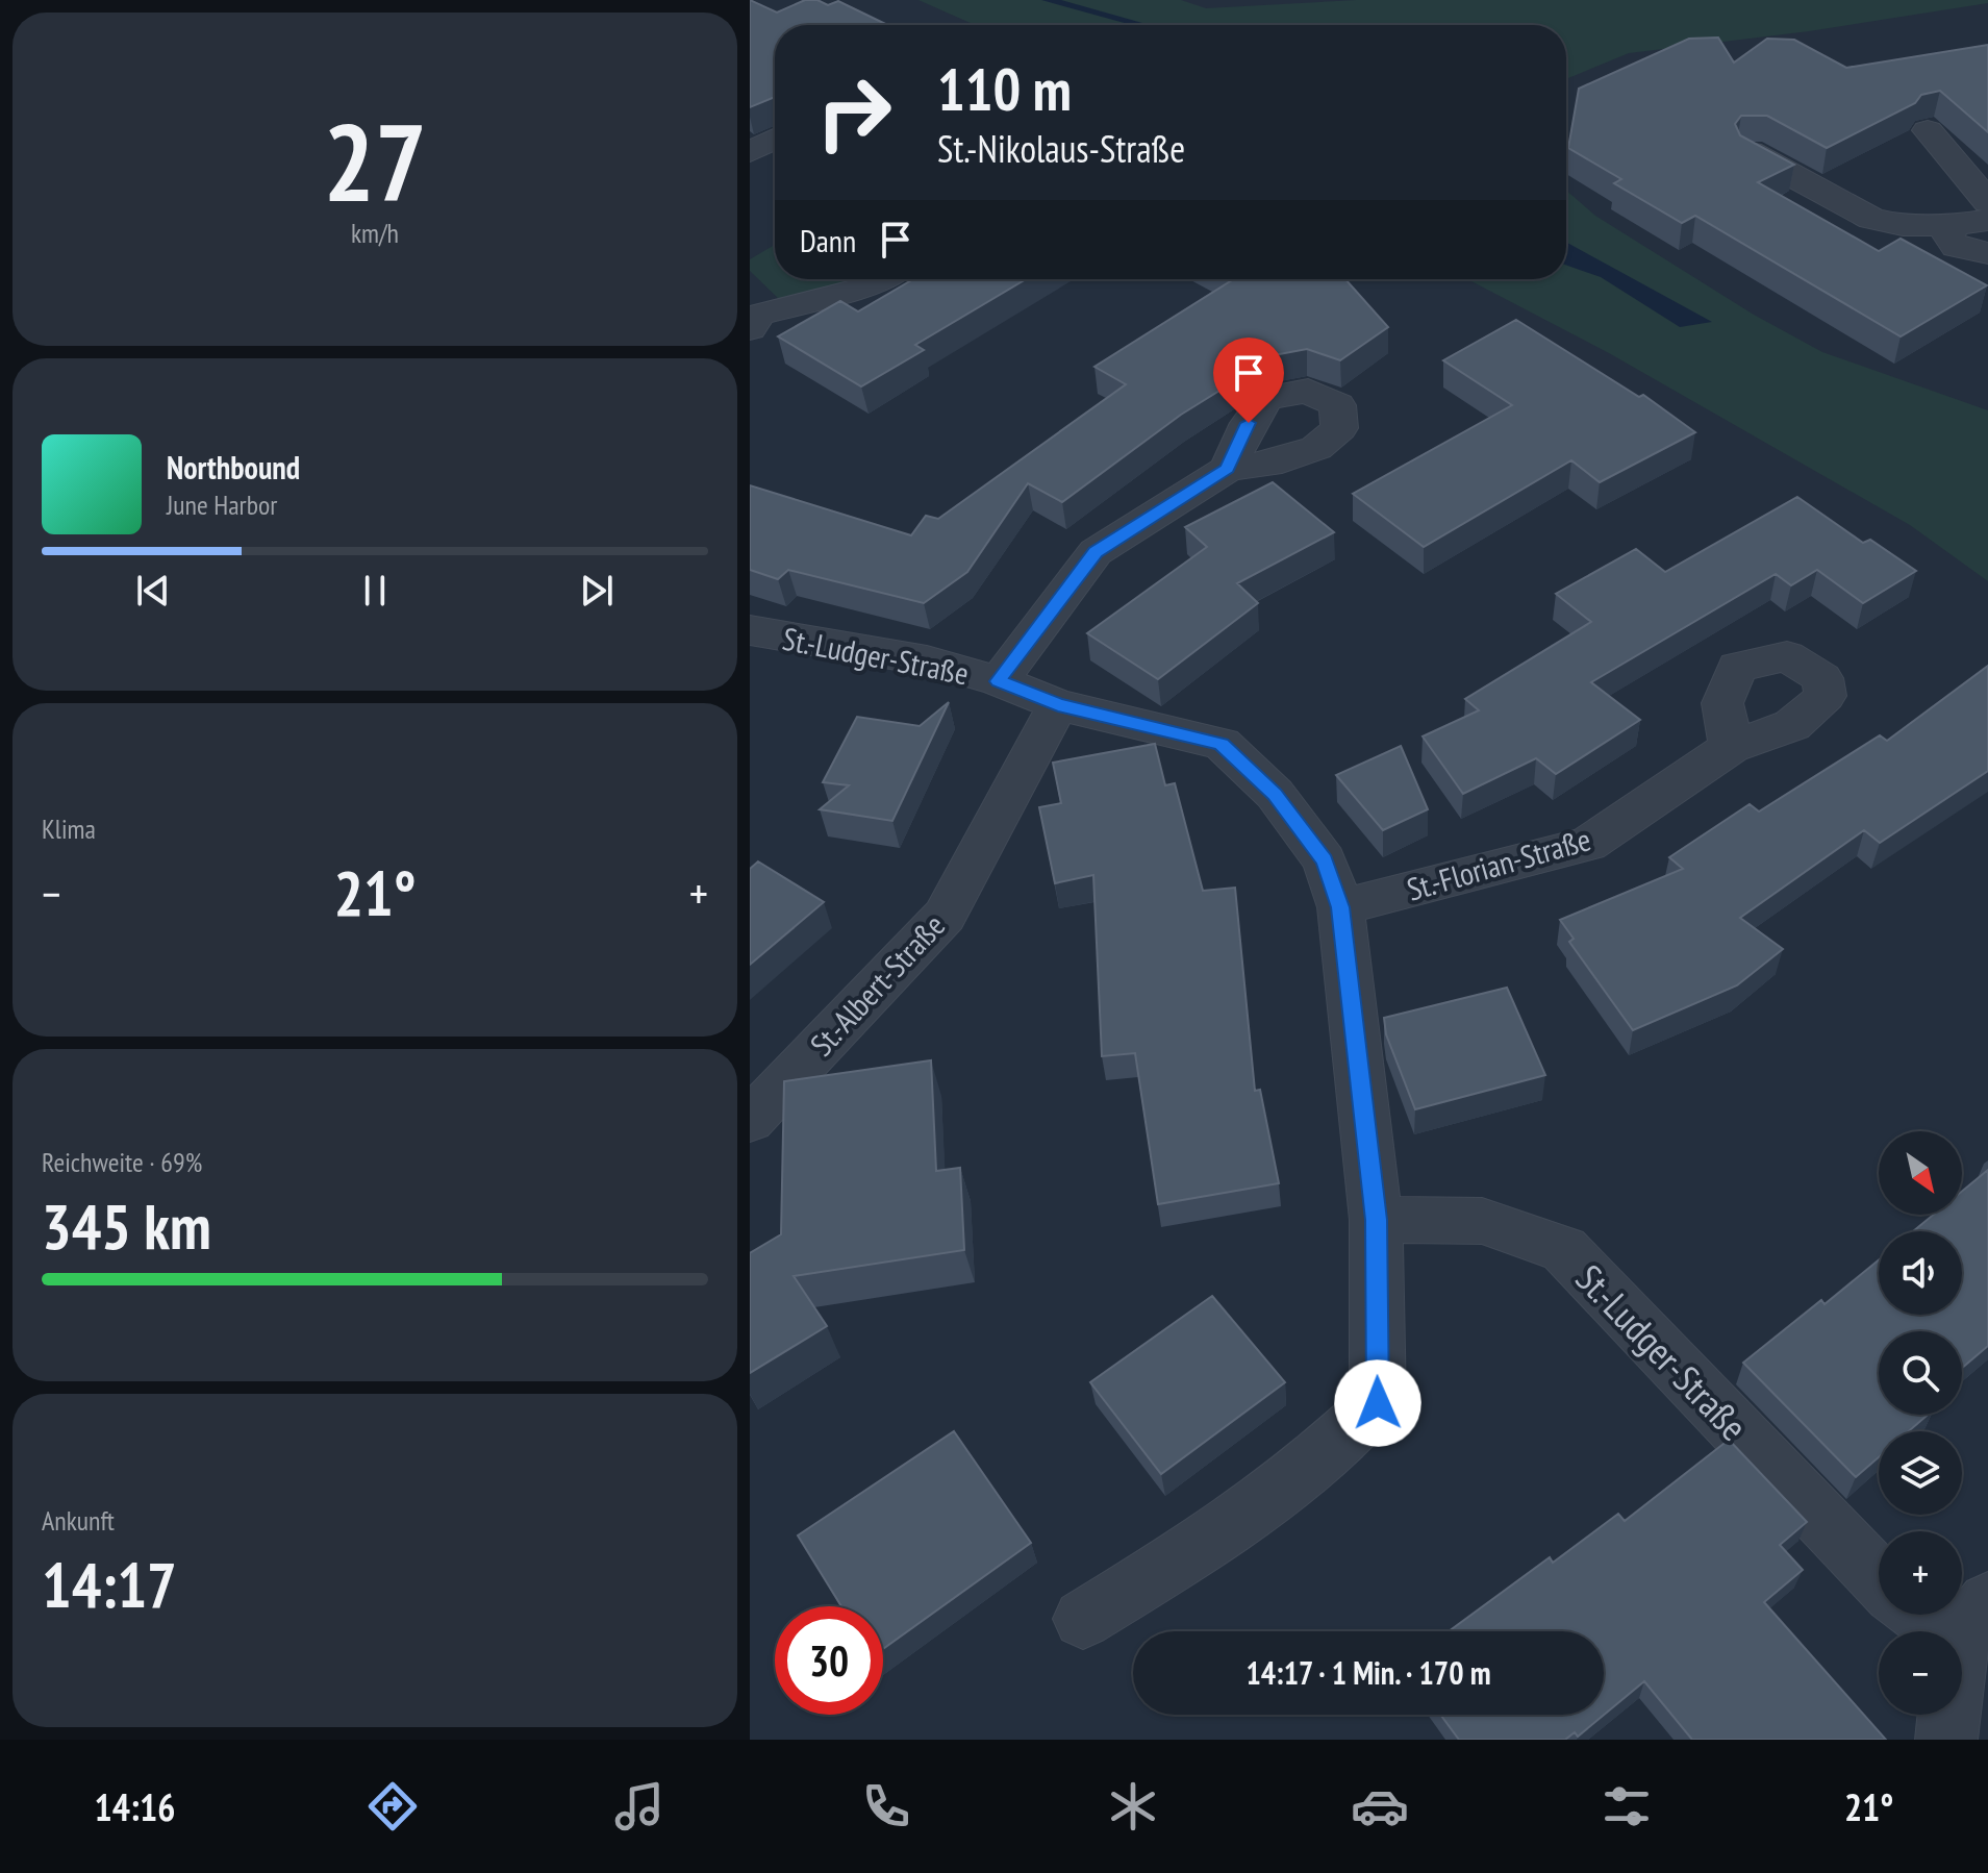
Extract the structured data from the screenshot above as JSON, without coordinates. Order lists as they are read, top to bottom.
{
  "streets": {
    "street": ["St.-Ludger-Straße", "St.-Florian-Straße", "St.-Albert-Straße"]
  },
  "crossings": [
    ["St.-Ludger-Straße", "St.-Florian-Straße"],
    ["St.-Ludger-Straße", "St.-Albert-Straße"]
  ],
  "north": "bottom right",
  "page": {
    "tile": [
      ["27", "km/h"],
      "Klima",
      ["Reichweite · 69%", "345 km"],
      ["Ankunft", "14:17"]
    ],
    "turn": ["110 m", "St.-Nikolaus-Straße"],
    "then": "Dann",
    "song": ["Northbound", "June Harbor"],
    "heat": ["−", "21°", "+"],
    "map_buttons": ["+", "−"],
    "limit": "30",
    "trip": "14:17 · 1 Min. · 170 m",
    "tabs": ["14:16", "21°"]
  }
}
